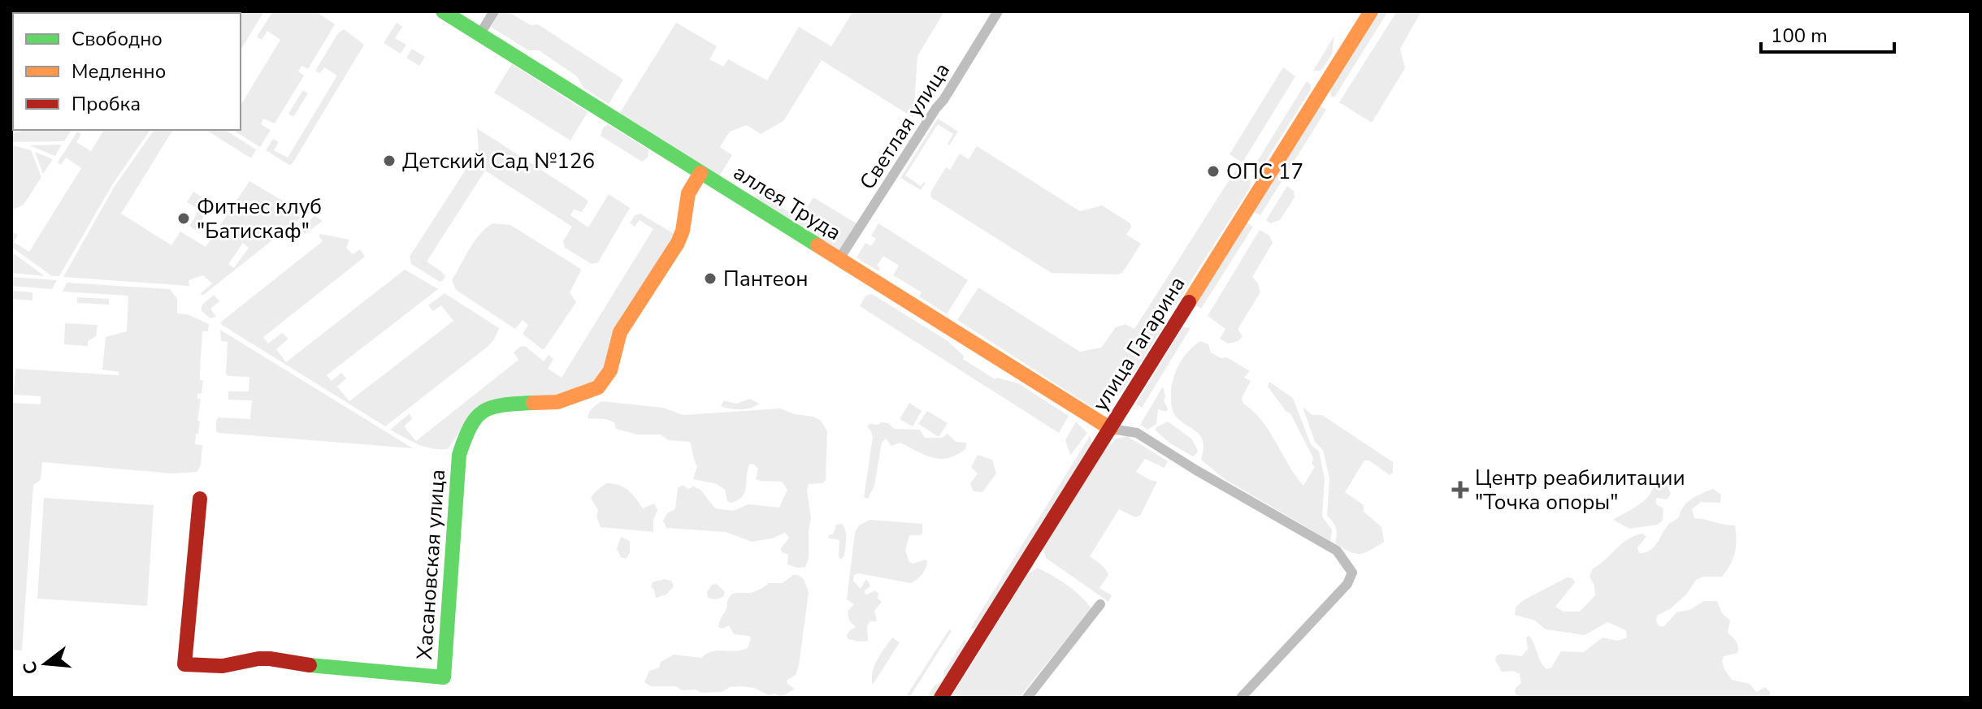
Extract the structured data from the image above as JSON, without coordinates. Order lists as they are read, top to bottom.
{
  "streets": {
    "street": [
      "Светлая улица",
      "аллея Труда",
      "улица Гагарина",
      "Хасановская улица"
    ]
  },
  "crossings": [
    ["Светлая улица", "аллея Труда"],
    ["аллея Труда", "улица Гагарина"],
    ["аллея Труда", "Хасановская улица"]
  ],
  "places": {
    "other": [
      "Детский Сад №126",
      "ОПС 17",
      "Фитнес клуб \"Батискаф\"",
      "Пантеон"
    ],
    "health": ["Центр реабилитации \"Точка опоры\""]
  },
  "legend": ["Свободно", "Медленно", "Пробка"],
  "scale_bar": "100 m",
  "north": "left"
}
